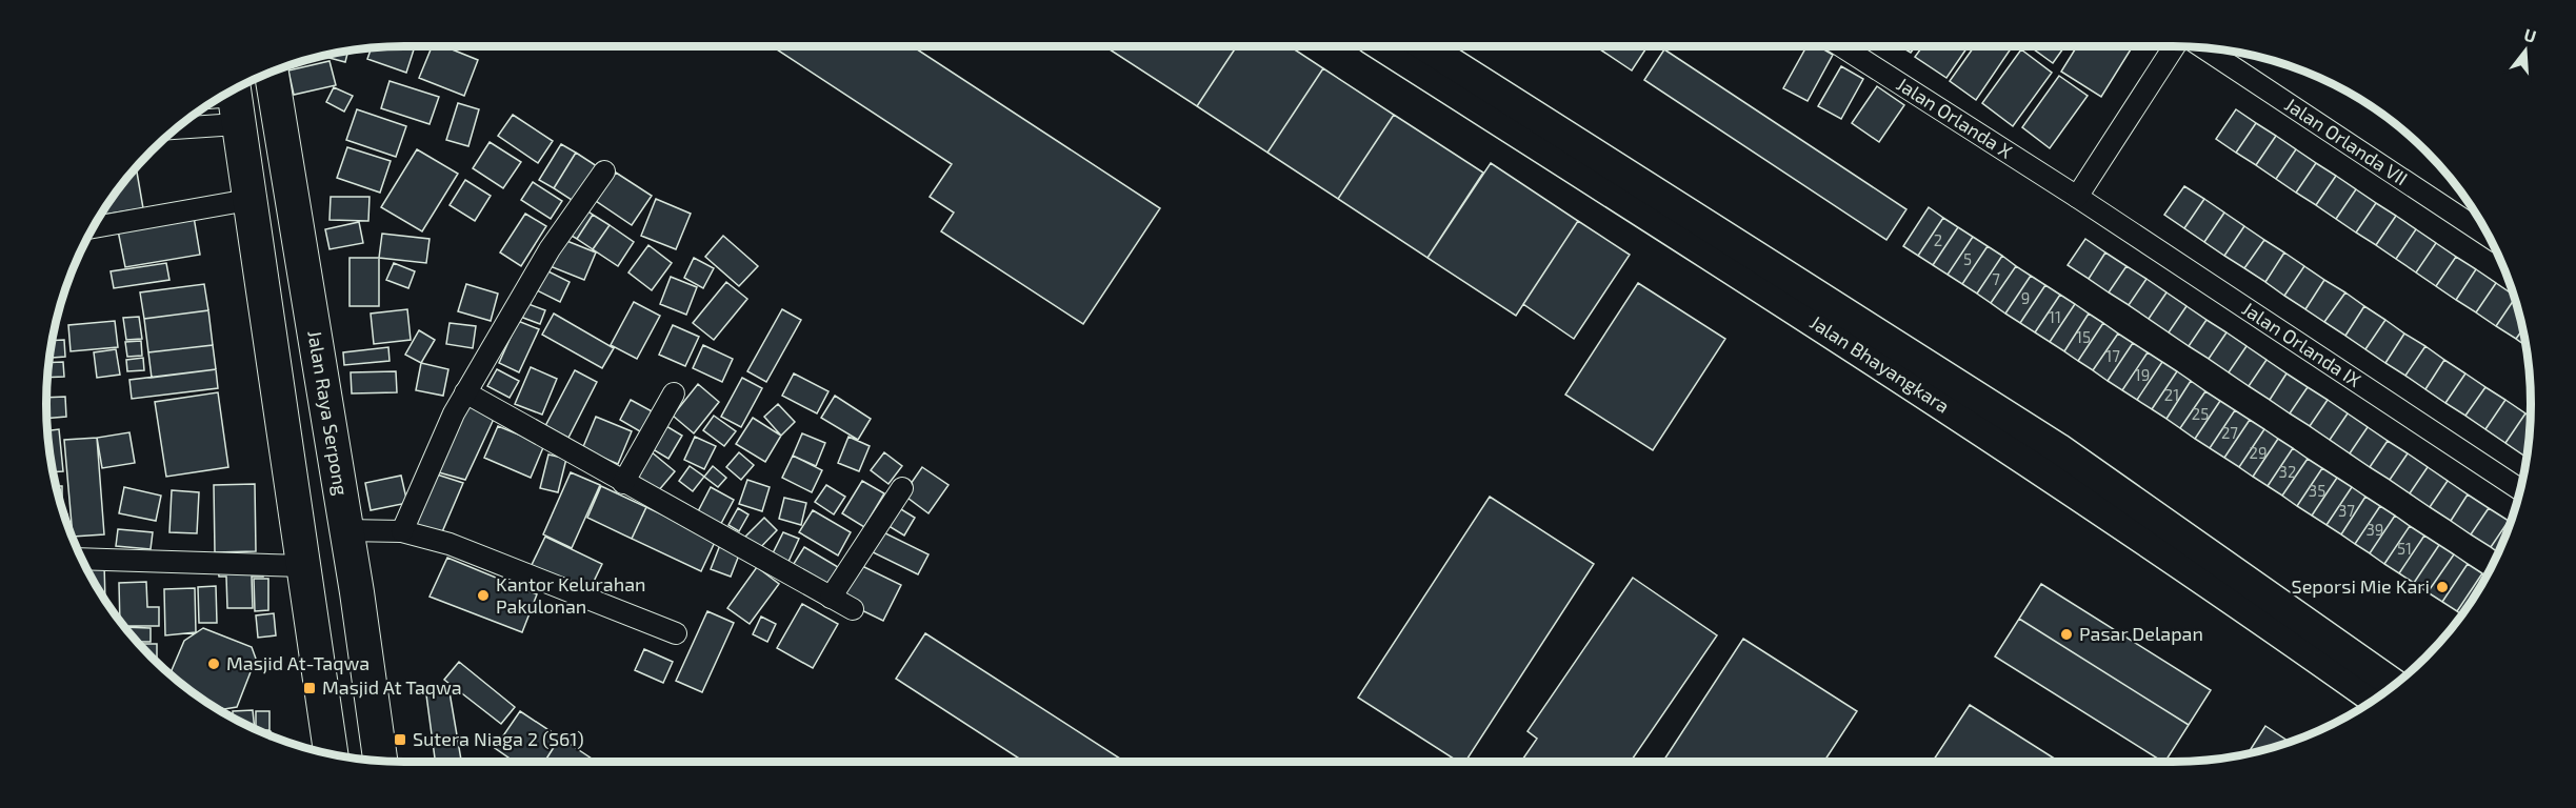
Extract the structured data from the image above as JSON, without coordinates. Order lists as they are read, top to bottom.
{
  "streets": {
    "main road": ["Jalan Bhayangkara", "Jalan Raya Serpong"],
    "street": ["Jalan Orlanda X", "Jalan Orlanda VII", "Jalan Orlanda IX"]
  },
  "crossings": [
    ["Jalan Orlanda X", "Jalan Orlanda IX"]
  ],
  "places": {
    "other": [
      "Seporsi Mie Kari",
      "Kantor Kelurahan Pakulonan",
      "Pasar Delapan",
      "Masjid At-Taqwa"
    ],
    "transit": ["Masjid At Taqwa", "Sutera Niaga 2 (S61)"]
  },
  "house_numbers": [
    "2",
    "5",
    "7",
    "9",
    "11",
    "15",
    "17",
    "19",
    "21",
    "25",
    "27",
    "29",
    "32",
    "35",
    "37",
    "39",
    "51"
  ],
  "north": "top"
}
